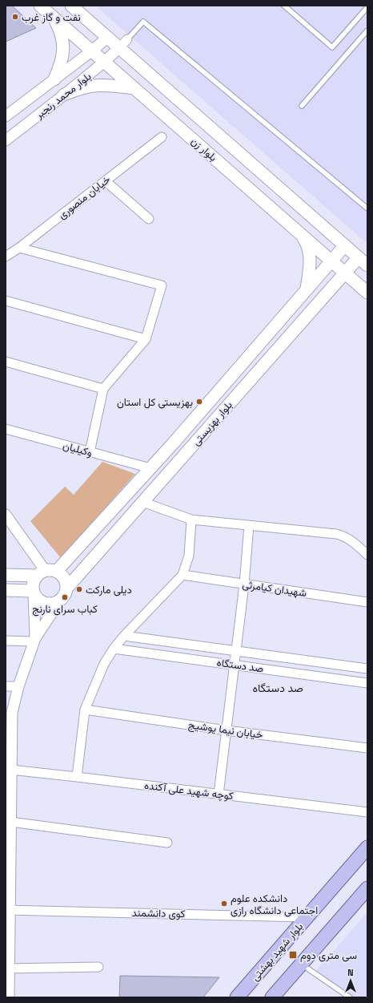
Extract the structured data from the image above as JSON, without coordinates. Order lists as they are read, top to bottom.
{
  "streets": {
    "main road": ["بلوار زن", "بلوار بهزیستی", "بلوار شهید بهشتی"],
    "street": [
      "بلوار محمد رنجبر",
      "خیابان منصوری",
      "وکیلیان",
      "شهیدان کیامرثی",
      "صد دستگاه",
      "خیابان نیما یوشیج",
      "کوچه شهید علی آکنده",
      "کوی دانشمند"
    ]
  },
  "crossings": [
    ["بلوار محمد رنجبر", "بلوار زن"],
    ["بلوار زن", "بلوار بهزیستی"],
    ["بلوار بهزیستی", "وکیلیان"],
    ["کوی دانشمند", "بلوار شهید بهشتی"]
  ],
  "districts": ["صد دستگاه"],
  "places": {
    "other": [
      "نفت و گاز غرب",
      "بهزیستی کل استان",
      "دیلی مارکت",
      "کباب سرای نارنج",
      "دانشکده علوم اجتماعی دانشگاه رازی"
    ],
    "transit": ["سی متری دوم"]
  },
  "north": "top"
}
